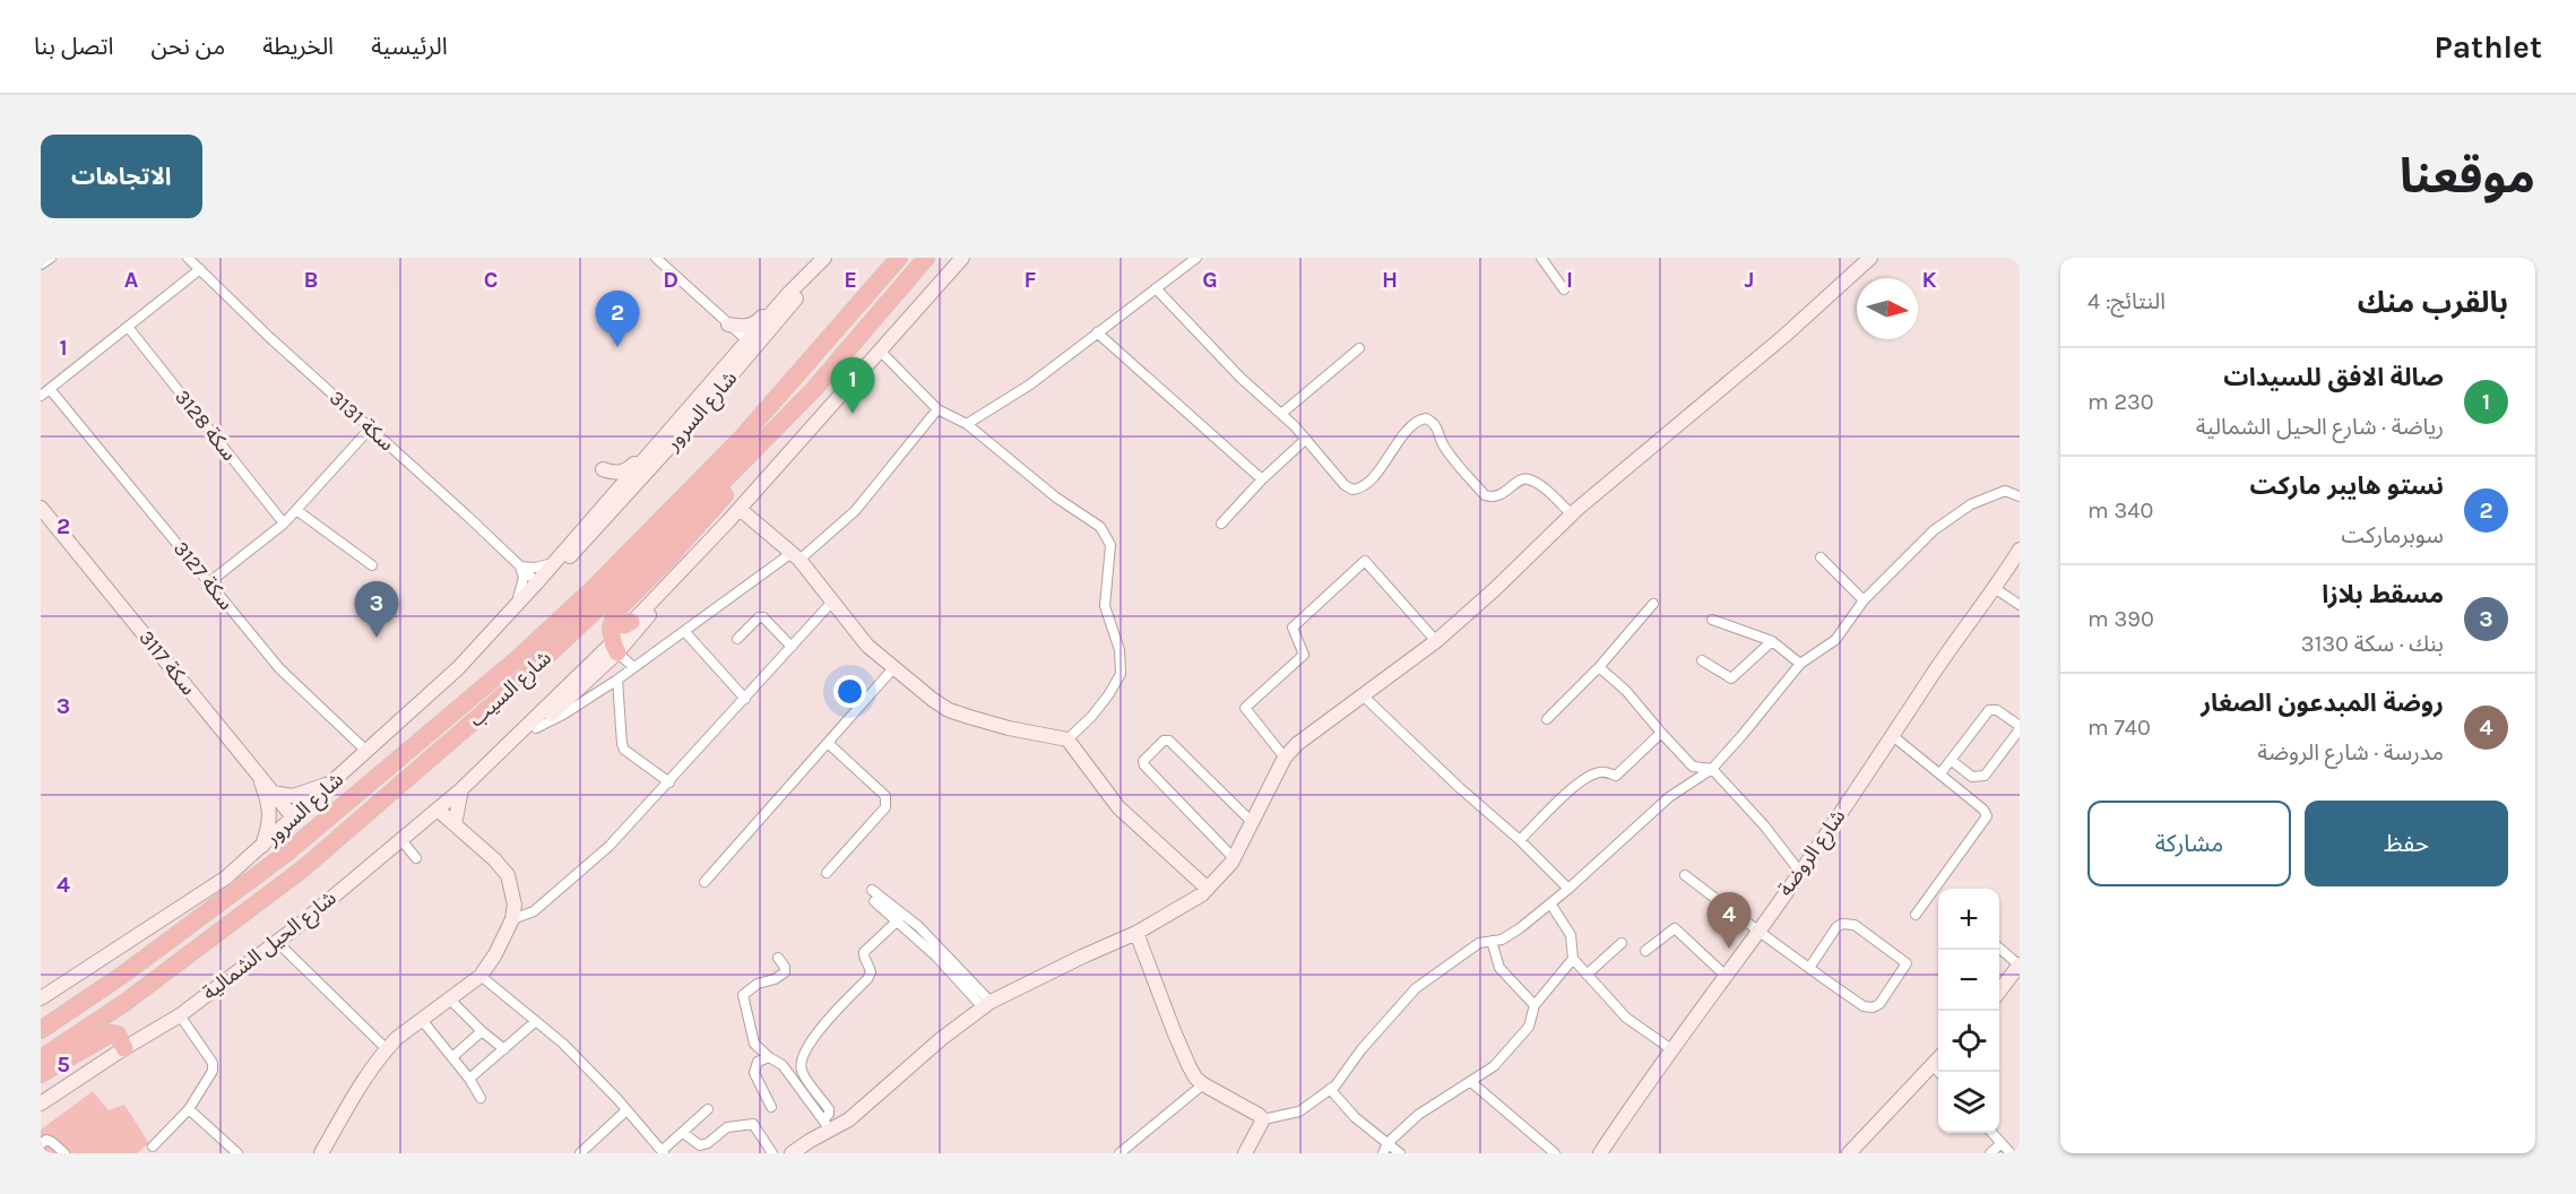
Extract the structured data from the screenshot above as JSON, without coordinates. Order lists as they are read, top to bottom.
{
  "streets": {
    "highway": ["شارع السيب"],
    "street": [
      "شارع السرور",
      "سكة 3131",
      "سكة 3128",
      "سكة 3127",
      "سكة 3117",
      "شارع الروضة",
      "شارع الحيل الشمالية"
    ]
  },
  "crossings": [
    ["شارع السرور", "سكة 3131"],
    ["شارع السرور", "سكة 3127"],
    ["شارع السرور", "سكة 3117"]
  ],
  "north": "right",
  "page": {
    "header": "Pathlet",
    "nav": [
      "الرئيسية",
      "الخريطة",
      "من نحن",
      "اتصل بنا"
    ],
    "title": "موقعنا",
    "buttons": [
      "الاتجاهات",
      ["حفظ", "مشاركة"]
    ],
    "heading": ["بالقرب منك", "النتائج: 4"],
    "pins": [
      "2",
      "1",
      "3",
      "4"
    ],
    "list": [
      {
        "mark": "1",
        "name": "صالة الافق للسيدات",
        "note": "رياضة · شارع الحيل الشمالية",
        "value": "230 m"
      },
      {
        "mark": "2",
        "name": "نستو هايبر ماركت",
        "note": "سوبرماركت",
        "value": "340 m"
      },
      {
        "mark": "3",
        "name": "مسقط بلازا",
        "note": "بنك · سكة 3130",
        "value": "390 m"
      },
      {
        "mark": "4",
        "name": "روضة المبدعون الصغار",
        "note": "مدرسة · شارع الروضة",
        "value": "740 m"
      }
    ],
    "map_buttons": ["+", "−"]
  },
  "grid": {
    "columns": [
      "A",
      "B",
      "C",
      "D",
      "E",
      "F",
      "G",
      "H",
      "I",
      "J",
      "K"
    ],
    "rows": [
      "1",
      "2",
      "3",
      "4",
      "5"
    ]
  }
}
